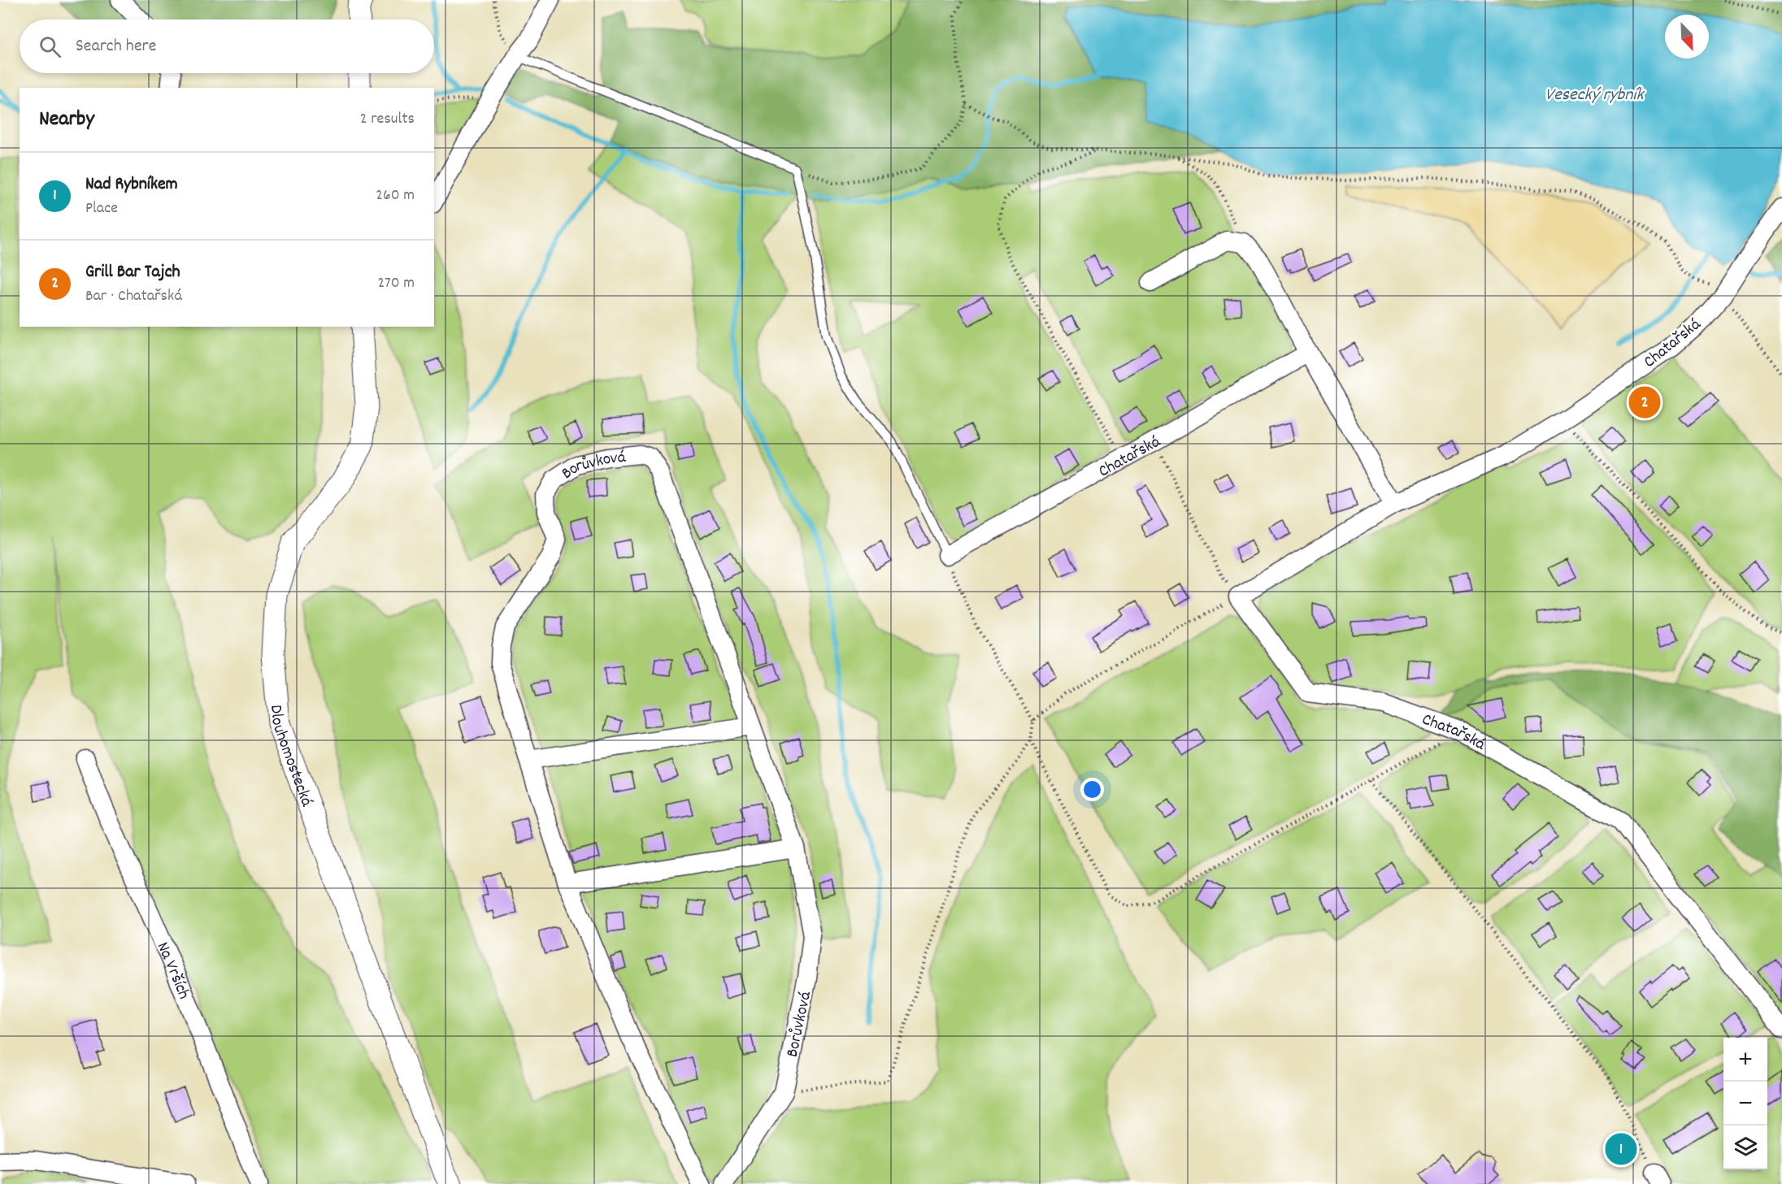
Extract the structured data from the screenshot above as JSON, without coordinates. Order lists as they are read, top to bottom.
{
  "streets": {
    "street": [
      "Chatařská",
      "Borůvková",
      "Dlouhomostecká",
      "Na Vrších"
    ]
  },
  "water": ["Vesecký rybník"],
  "north": "bottom right",
  "page": {
    "search": "Search here",
    "heading": ["Nearby", "2 results"],
    "list": [
      {
        "mark": "1",
        "name": "Nad Rybníkem",
        "note": "Place",
        "value": "260 m"
      },
      {
        "mark": "2",
        "name": "Grill Bar Tajch",
        "note": "Bar · Chatařská",
        "value": "270 m"
      }
    ],
    "pins": ["2", "1"],
    "map_buttons": ["+", "−"]
  }
}
